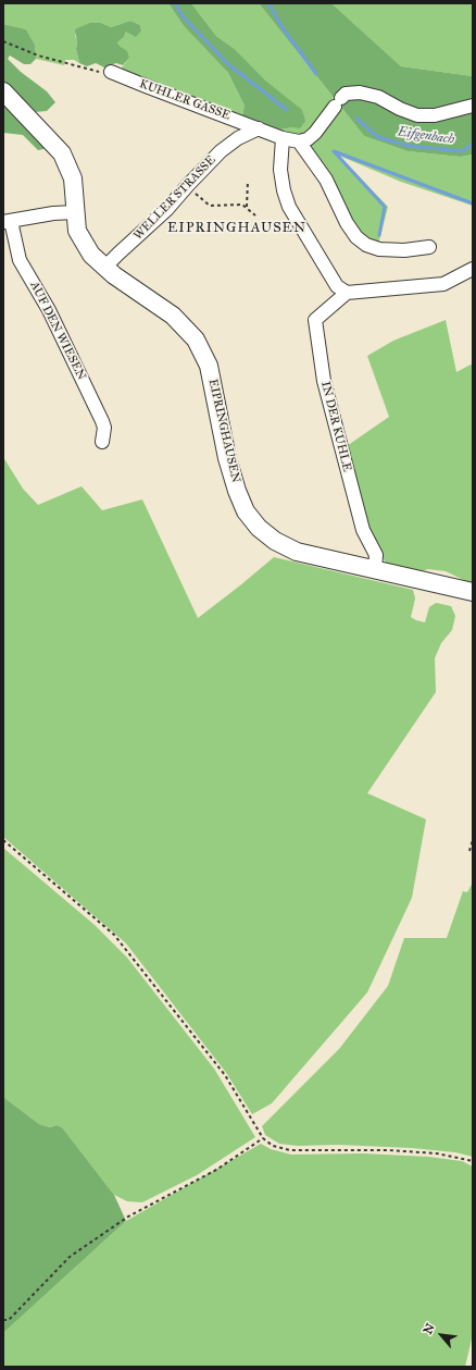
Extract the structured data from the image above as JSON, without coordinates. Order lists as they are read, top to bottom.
{
  "streets": {
    "main road": ["EIPRINGHAUSEN"],
    "street": [
      "KUHLER GASSE",
      "WELLER STRASSE",
      "AUF DEN WIESEN",
      "IN DER KUHLE"
    ]
  },
  "crossings": [
    ["KUHLER GASSE", "WELLER STRASSE"],
    ["WELLER STRASSE", "EIPRINGHAUSEN"],
    ["IN DER KUHLE", "EIPRINGHAUSEN"]
  ],
  "districts": ["EIPRINGHAUSEN"],
  "water": ["Eifgenbach"],
  "north": "top left"
}
